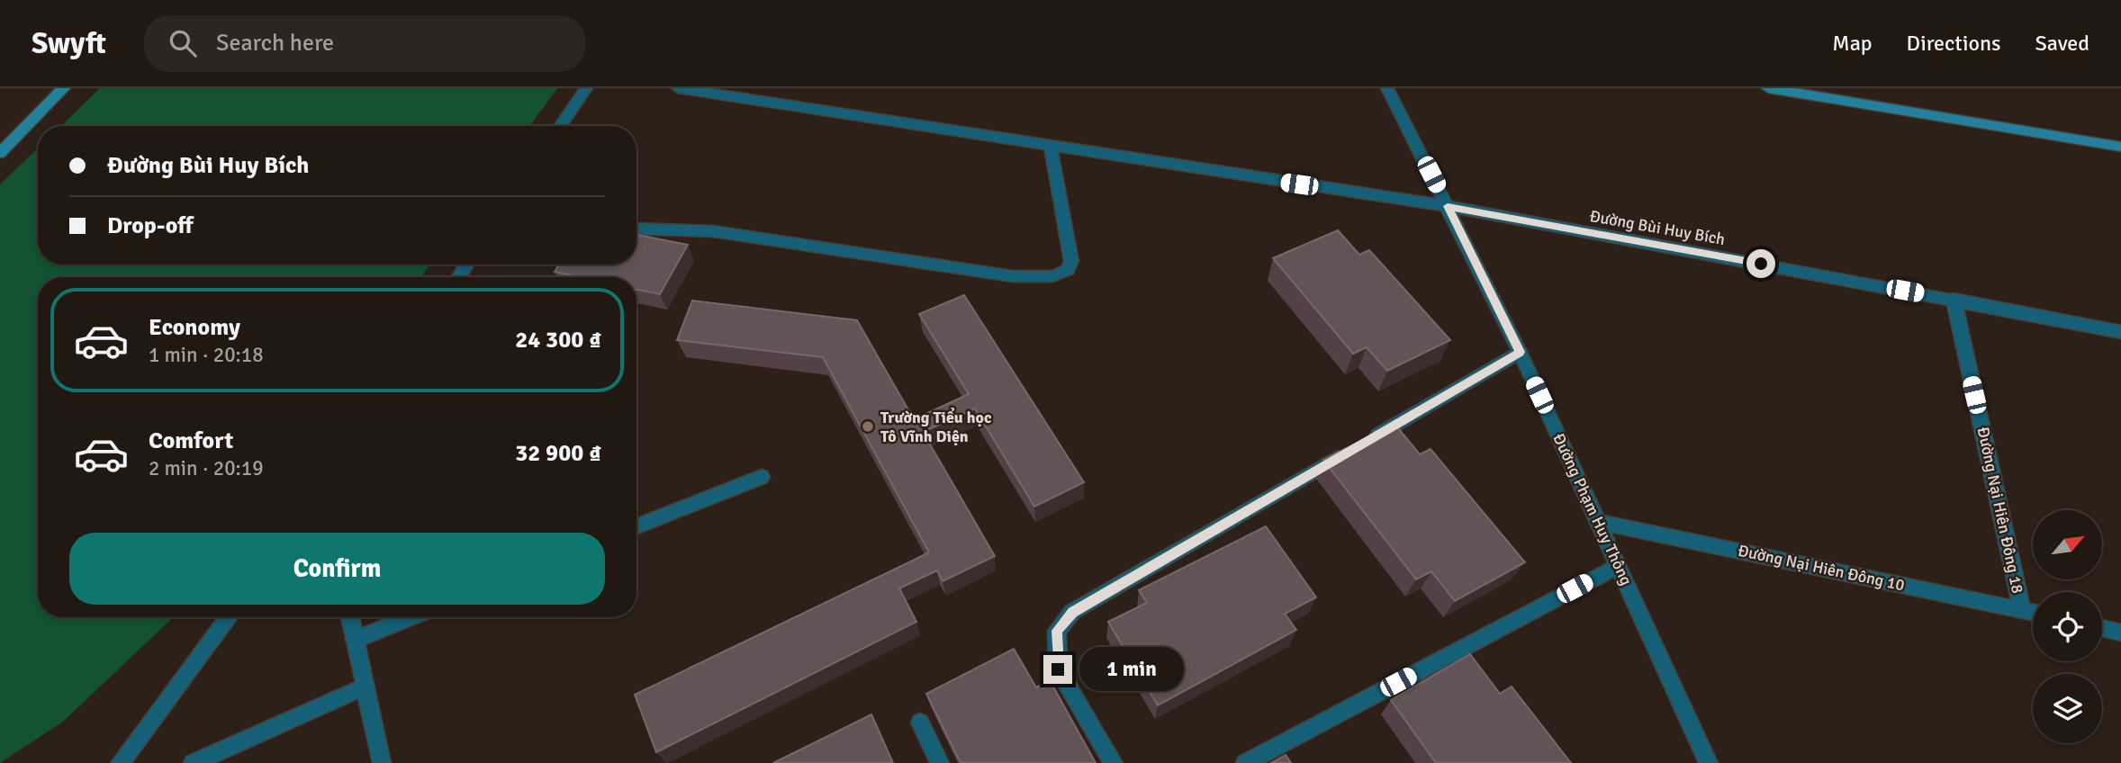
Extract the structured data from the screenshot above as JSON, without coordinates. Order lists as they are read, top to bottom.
{
  "streets": {
    "street": [
      "Đường Bùi Huy Bích",
      "Đường Phạm Huy Thông",
      "Đường Nại Hiên Đông 18",
      "Đường Nại Hiên Đông 10"
    ]
  },
  "crossings": [
    ["Đường Bùi Huy Bích", "Đường Phạm Huy Thông"],
    ["Đường Bùi Huy Bích", "Đường Nại Hiên Đông 18"],
    ["Đường Phạm Huy Thông", "Đường Nại Hiên Đông 10"],
    ["Đường Nại Hiên Đông 18", "Đường Nại Hiên Đông 10"]
  ],
  "places": ["Trường Tiểu học Tô Vĩnh Diện"],
  "north": "top right",
  "page": {
    "header": "Swyft",
    "search": "Search here",
    "nav": ["Map", "Directions", "Saved"],
    "banner": ["Đường Bùi Huy Bích", "Drop-off"],
    "list": [
      {
        "name": "Economy",
        "note": "1 min · 20:18",
        "value": "24 300 ₫"
      },
      {
        "name": "Comfort",
        "note": "2 min · 20:19",
        "value": "32 900 ₫"
      }
    ],
    "buttons": "Confirm",
    "bubble": "1 min"
  }
}
